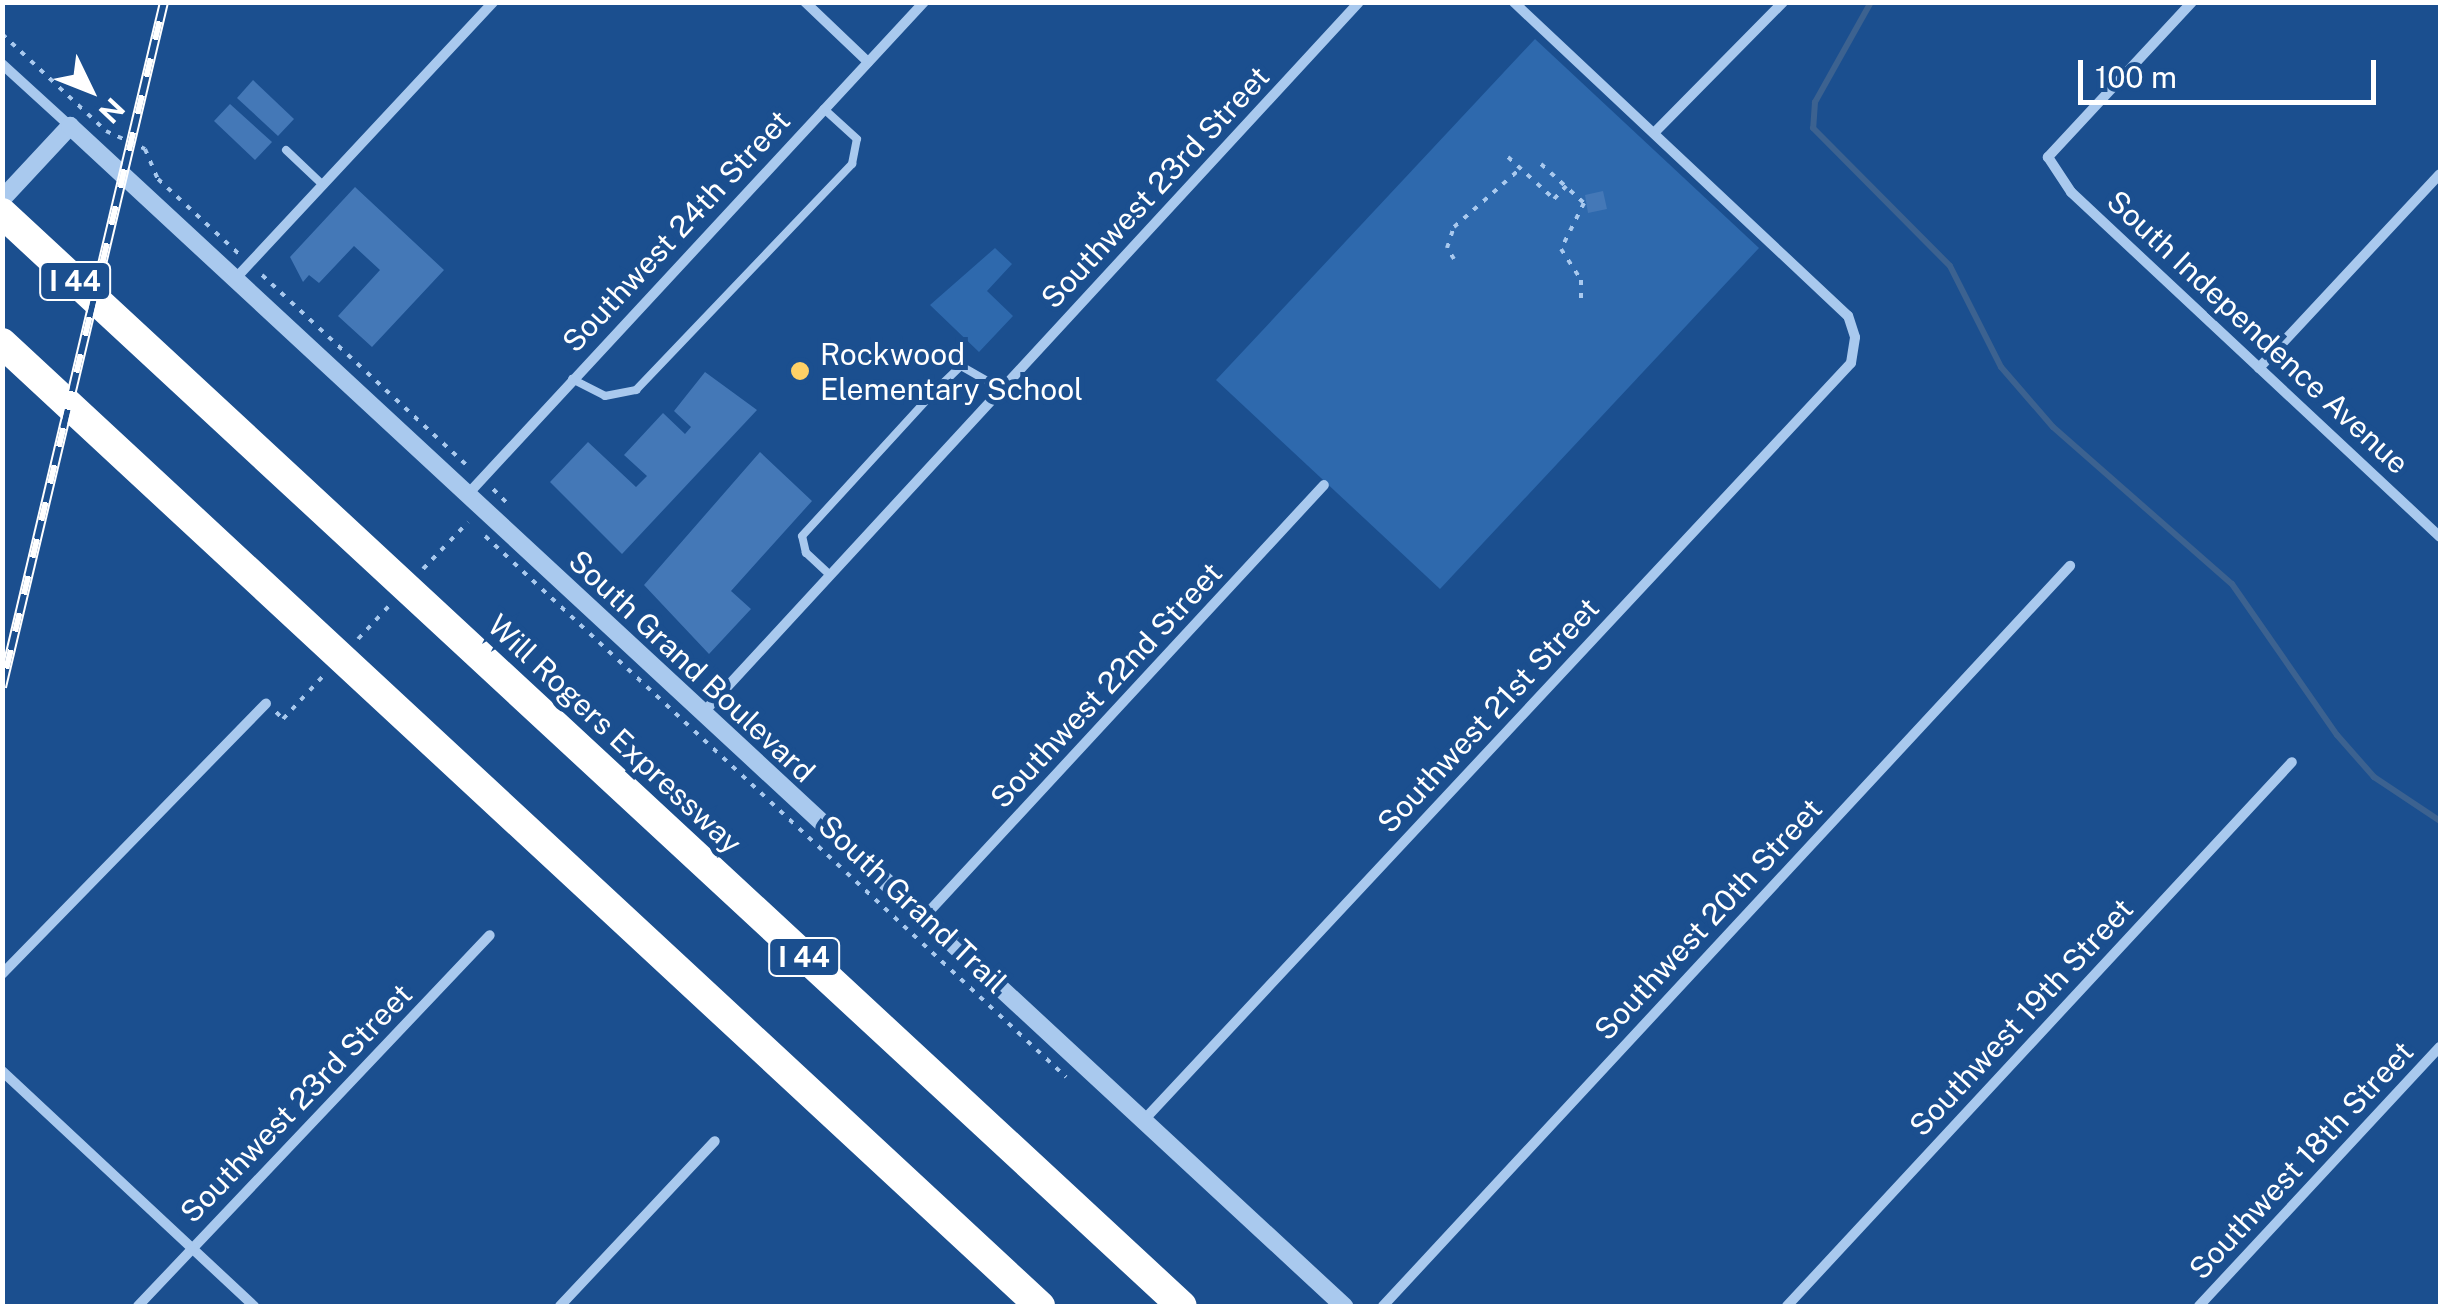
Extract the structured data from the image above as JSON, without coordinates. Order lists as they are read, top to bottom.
{
  "streets": {
    "highway": ["I 44", "Will Rogers Expressway"],
    "street": [
      "Southwest 23rd Street",
      "Southwest 24th Street",
      "South Independence Avenue",
      "South Grand Boulevard",
      "Southwest 22nd Street",
      "Southwest 21st Street",
      "Southwest 20th Street",
      "Southwest 19th Street",
      "Southwest 18th Street"
    ],
    "path": ["South Grand Trail"]
  },
  "crossings": [
    ["Southwest 23rd Street", "South Grand Boulevard"],
    ["Southwest 24th Street", "South Grand Boulevard"],
    ["South Grand Boulevard", "Southwest 22nd Street"],
    ["South Grand Boulevard", "Southwest 21st Street"]
  ],
  "places": ["Rockwood Elementary School"],
  "scale_bar": "100 m",
  "north": "bottom right"
}
